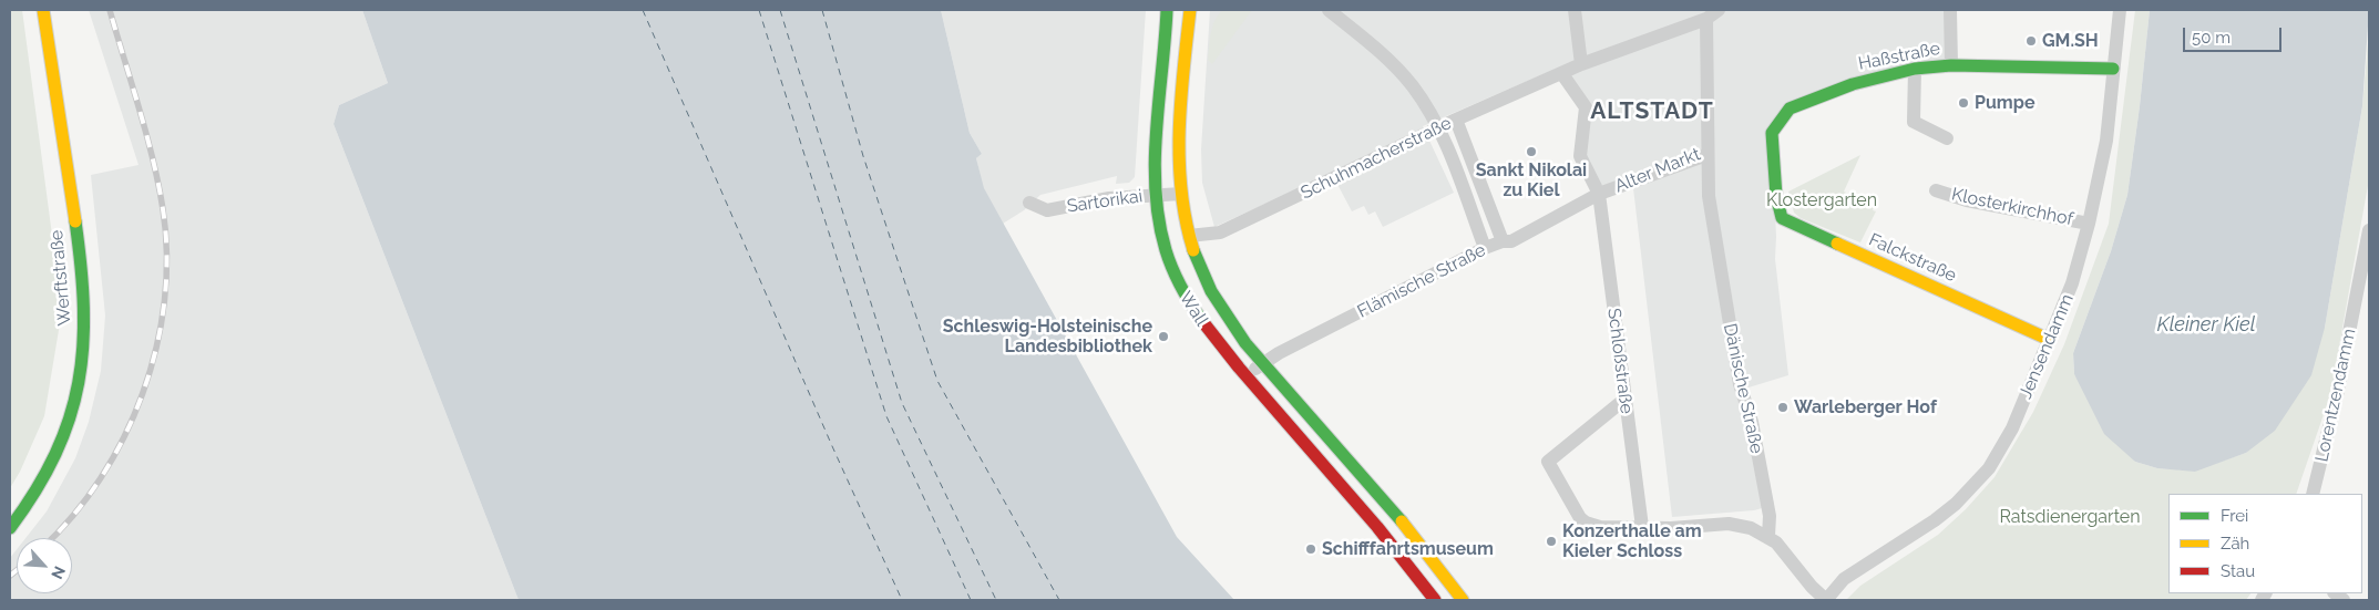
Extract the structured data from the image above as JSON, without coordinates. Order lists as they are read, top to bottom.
{
  "streets": {
    "main road": [
      "Haßstraße",
      "Falckstraße",
      "Werftstraße",
      "Wall"
    ],
    "street": [
      "Schuhmacherstraße",
      "Alter Markt",
      "Sartorikai",
      "Klosterkirchhof",
      "Flämische Straße",
      "Jensendamm",
      "Schloßstraße",
      "Dänische Straße",
      "Lorentzendamm"
    ]
  },
  "crossings": [
    ["Haßstraße", "Falckstraße"],
    ["Haßstraße", "Jensendamm"],
    ["Schuhmacherstraße", "Alter Markt"],
    ["Schuhmacherstraße", "Wall"],
    ["Alter Markt", "Flämische Straße"],
    ["Alter Markt", "Schloßstraße"],
    ["Alter Markt", "Dänische Straße"],
    ["Sartorikai", "Wall"],
    ["Klosterkirchhof", "Jensendamm"],
    ["Falckstraße", "Jensendamm"],
    ["Flämische Straße", "Wall"],
    ["Flämische Straße", "Schloßstraße"]
  ],
  "districts": ["ALTSTADT"],
  "water": ["Kleiner Kiel"],
  "parks": ["Klostergarten", "Ratsdienergarten"],
  "places": [
    "GM.SH",
    "Pumpe",
    "Sankt Nikolai zu Kiel",
    "Schleswig-Holsteinische Landesbibliothek",
    "Warleberger Hof",
    "Konzerthalle am Kieler Schloss",
    "Schifffahrtsmuseum"
  ],
  "legend": ["Frei", "Zäh", "Stau"],
  "scale_bar": "50 m",
  "north": "bottom right"
}
